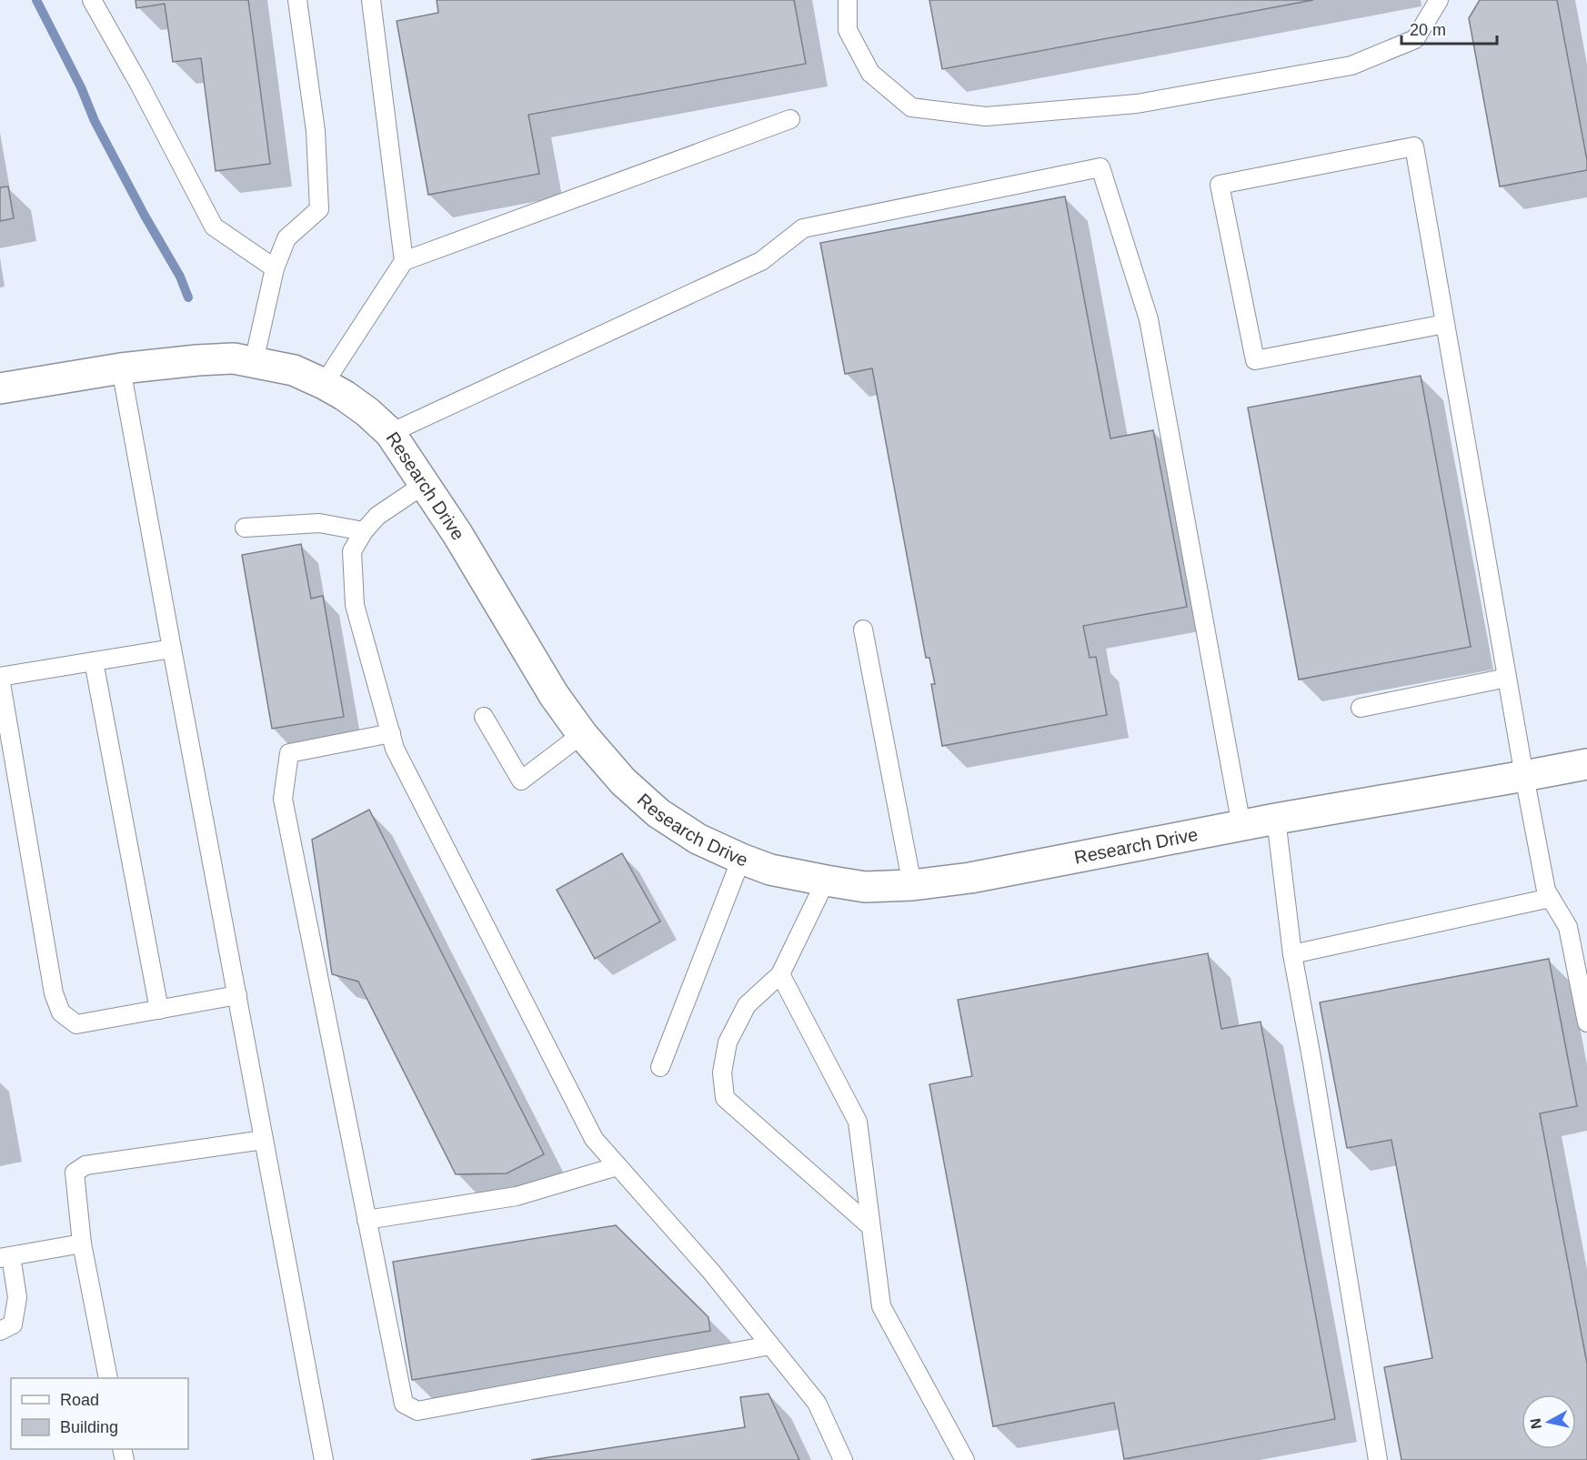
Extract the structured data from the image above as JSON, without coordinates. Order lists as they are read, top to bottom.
{
  "streets": {
    "street": ["Research Drive"]
  },
  "legend": ["Road", "Building"],
  "scale_bar": "20 m",
  "north": "left"
}
